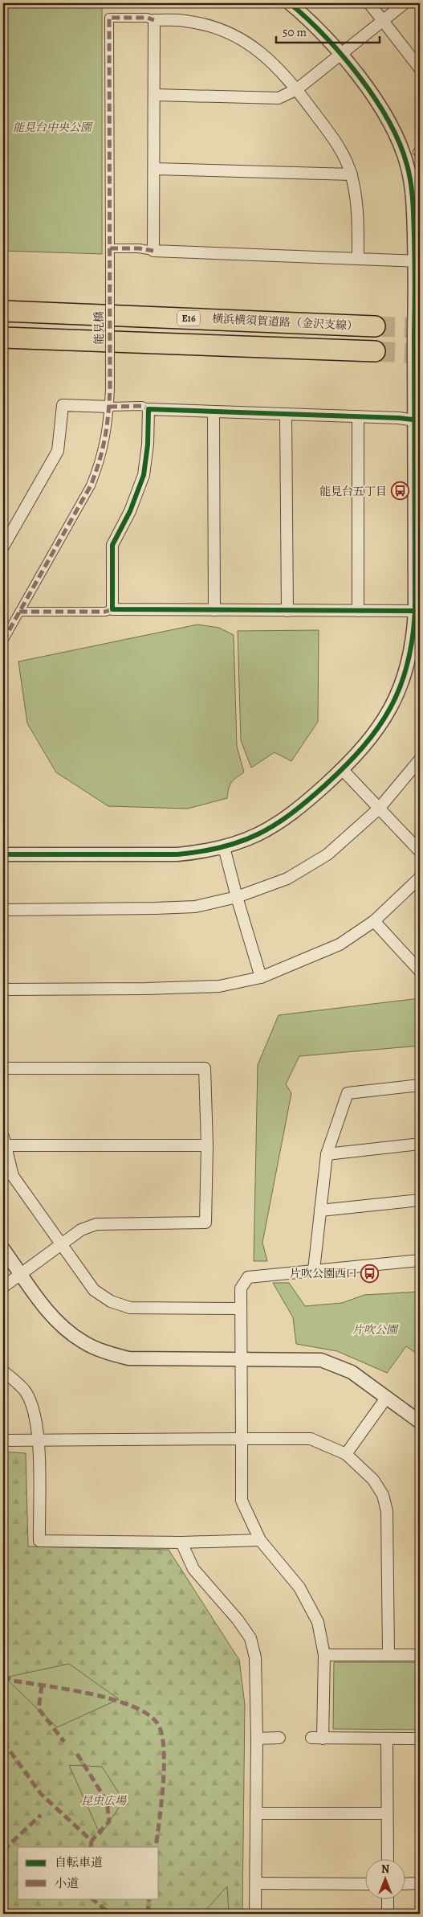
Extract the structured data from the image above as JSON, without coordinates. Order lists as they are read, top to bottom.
{
  "streets": {
    "highway": ["E16", "横浜横須賀道路（金沢支線）"],
    "street": ["能見橋"]
  },
  "parks": ["能見台中央公園", "片吹公園", "昆虫広場"],
  "places": {
    "bus stop": ["能見台五丁目", "片吹公園西口"]
  },
  "legend": ["自転車道", "小道"],
  "scale_bar": "50 m",
  "north": "top"
}
